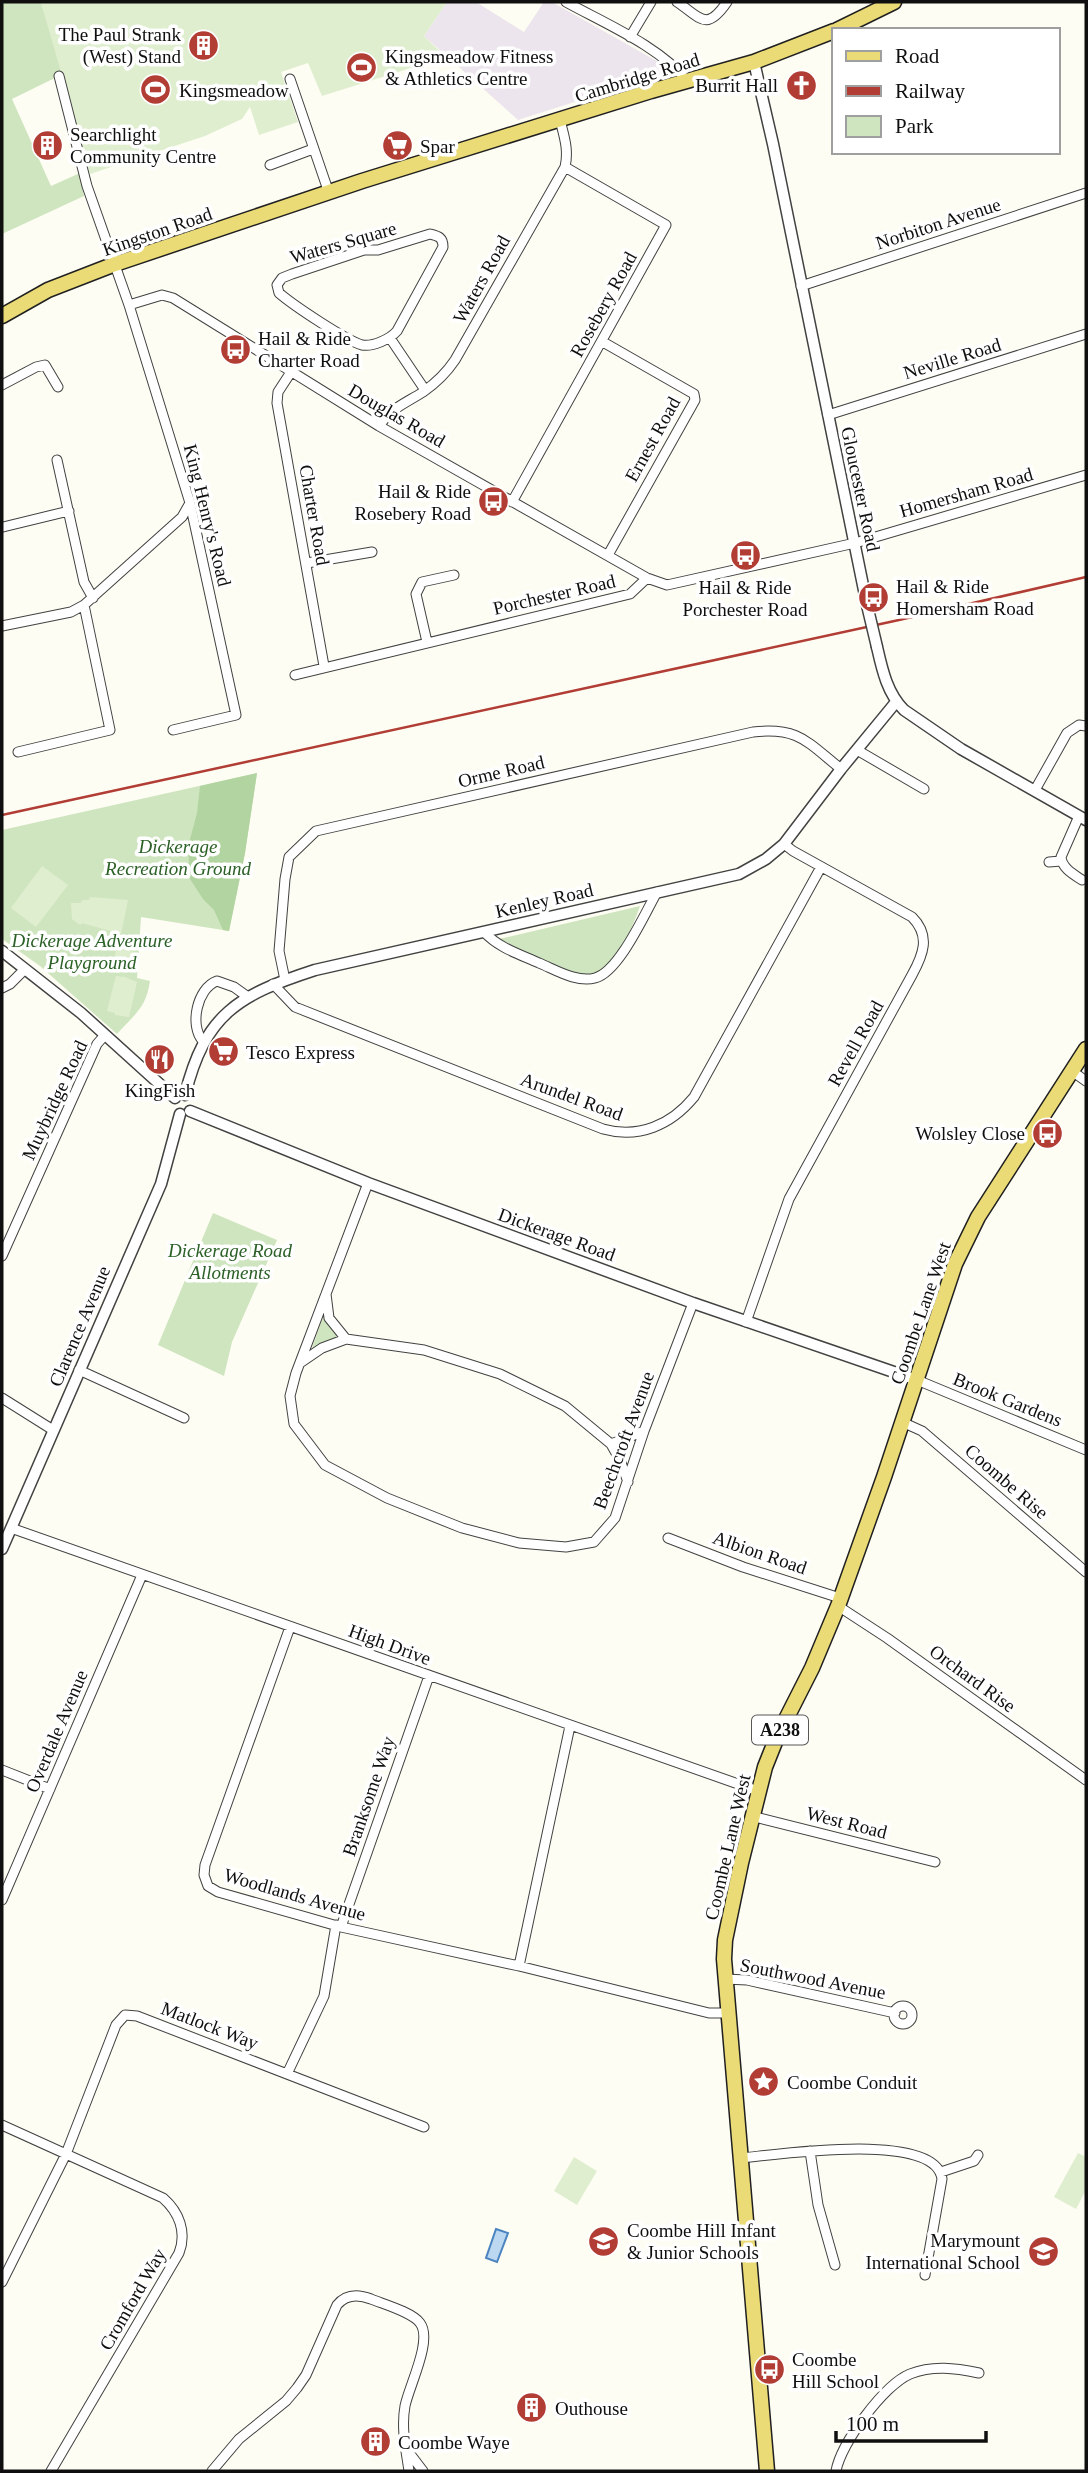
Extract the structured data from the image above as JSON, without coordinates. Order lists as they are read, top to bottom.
{
  "streets": {
    "main road": [
      "Cambridge Road",
      "Kingston Road",
      "Coombe Lane West",
      "A238"
    ],
    "street": [
      "Norbiton Avenue",
      "Waters Square",
      "Waters Road",
      "Rosebery Road",
      "Neville Road",
      "Douglas Road",
      "Ernest Road",
      "Gloucester Road",
      "Homersham Road",
      "King Henry's Road",
      "Charter Road",
      "Porchester Road",
      "Orme Road",
      "Kenley Road",
      "Revell Road",
      "Arundel Road",
      "Muybridge Road",
      "Dickerage Road",
      "Clarence Avenue",
      "Brook Gardens",
      "Beechcroft Avenue",
      "Coombe Rise",
      "Albion Road",
      "High Drive",
      "Orchard Rise",
      "Overdale Avenue",
      "Branksome Way",
      "West Road",
      "Woodlands Avenue",
      "Southwood Avenue",
      "Matlock Way",
      "Cromford Way"
    ]
  },
  "crossings": [
    ["Cambridge Road", "Kingston Road"],
    ["Cambridge Road", "Gloucester Road"],
    ["Norbiton Avenue", "Gloucester Road"],
    ["Kingston Road", "King Henry's Road"],
    ["Waters Road", "Rosebery Road"],
    ["Waters Road", "Douglas Road"],
    ["Rosebery Road", "Douglas Road"],
    ["Rosebery Road", "Ernest Road"],
    ["Neville Road", "Gloucester Road"],
    ["Douglas Road", "Ernest Road"],
    ["Douglas Road", "King Henry's Road"],
    ["Douglas Road", "Charter Road"],
    ["Douglas Road", "Porchester Road"],
    ["Gloucester Road", "Homersham Road"],
    ["Gloucester Road", "Kenley Road"],
    ["Charter Road", "Porchester Road"],
    ["Orme Road", "Kenley Road"],
    ["Kenley Road", "Revell Road"],
    ["Kenley Road", "Arundel Road"],
    ["Revell Road", "Arundel Road"],
    ["Revell Road", "Dickerage Road"],
    ["Dickerage Road", "Coombe Lane West"],
    ["Dickerage Road", "Clarence Avenue"],
    ["Dickerage Road", "Brook Gardens"],
    ["Dickerage Road", "Beechcroft Avenue"],
    ["Coombe Lane West", "Brook Gardens"],
    ["Coombe Lane West", "Coombe Rise"],
    ["Coombe Lane West", "Albion Road"],
    ["Coombe Lane West", "High Drive"],
    ["Coombe Lane West", "Orchard Rise"],
    ["Coombe Lane West", "West Road"],
    ["Coombe Lane West", "Woodlands Avenue"],
    ["Coombe Lane West", "Southwood Avenue"],
    ["Clarence Avenue", "High Drive"],
    ["Albion Road", "Orchard Rise"],
    ["High Drive", "Overdale Avenue"],
    ["High Drive", "Branksome Way"],
    ["High Drive", "Woodlands Avenue"],
    ["Branksome Way", "Woodlands Avenue"],
    ["Branksome Way", "Matlock Way"],
    ["Matlock Way", "Cromford Way"]
  ],
  "parks": ["Dickerage Recreation Ground", "Dickerage Adventure Playground", "Dickerage Road Allotments"],
  "places": {
    "building": [
      "The Paul Strank (West) Stand",
      "Searchlight Community Centre",
      "Outhouse",
      "Coombe Waye"
    ],
    "sports": ["Kingsmeadow Fitness & Athletics Centre", "Kingsmeadow"],
    "church": ["Burrit Hall"],
    "supermarket": ["Spar", "Tesco Express"],
    "bus stop": [
      "Hail & Ride Charter Road",
      "Hail & Ride Rosebery Road",
      "Hail & Ride Porchester Road",
      "Hail & Ride Homersham Road",
      "Wolsley Close",
      "Coombe Hill School"
    ],
    "restaurant": ["KingFish"],
    "place": ["Coombe Conduit"],
    "school or university": ["Coombe Hill Infant & Junior Schools", "Marymount International School"]
  },
  "legend": ["Road", "Railway", "Park"],
  "scale_bar": "100 m"
}
